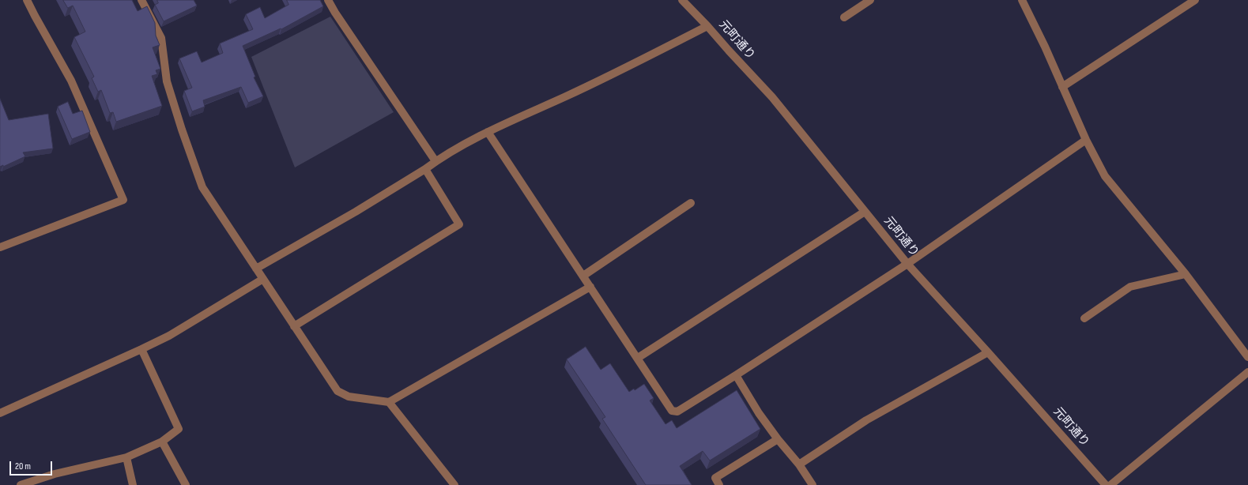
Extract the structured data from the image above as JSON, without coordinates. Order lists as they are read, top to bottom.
{
  "streets": {
    "street": ["元町通り"]
  },
  "scale_bar": "20 m"
}
